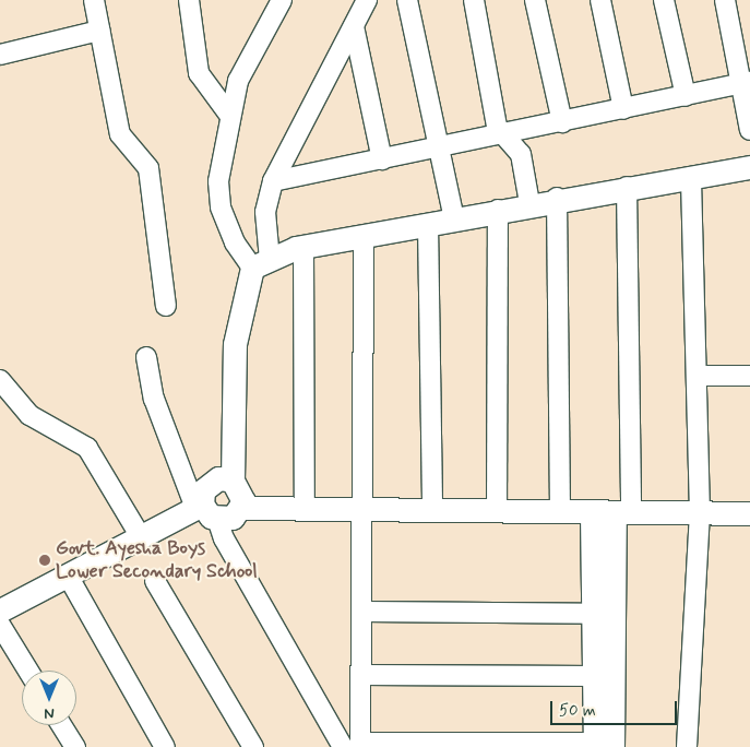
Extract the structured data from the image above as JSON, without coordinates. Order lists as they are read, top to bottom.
{
  "places": ["Govt. Ayesha Boys Lower Secondary School"],
  "scale_bar": "50 m",
  "north": "bottom"
}
